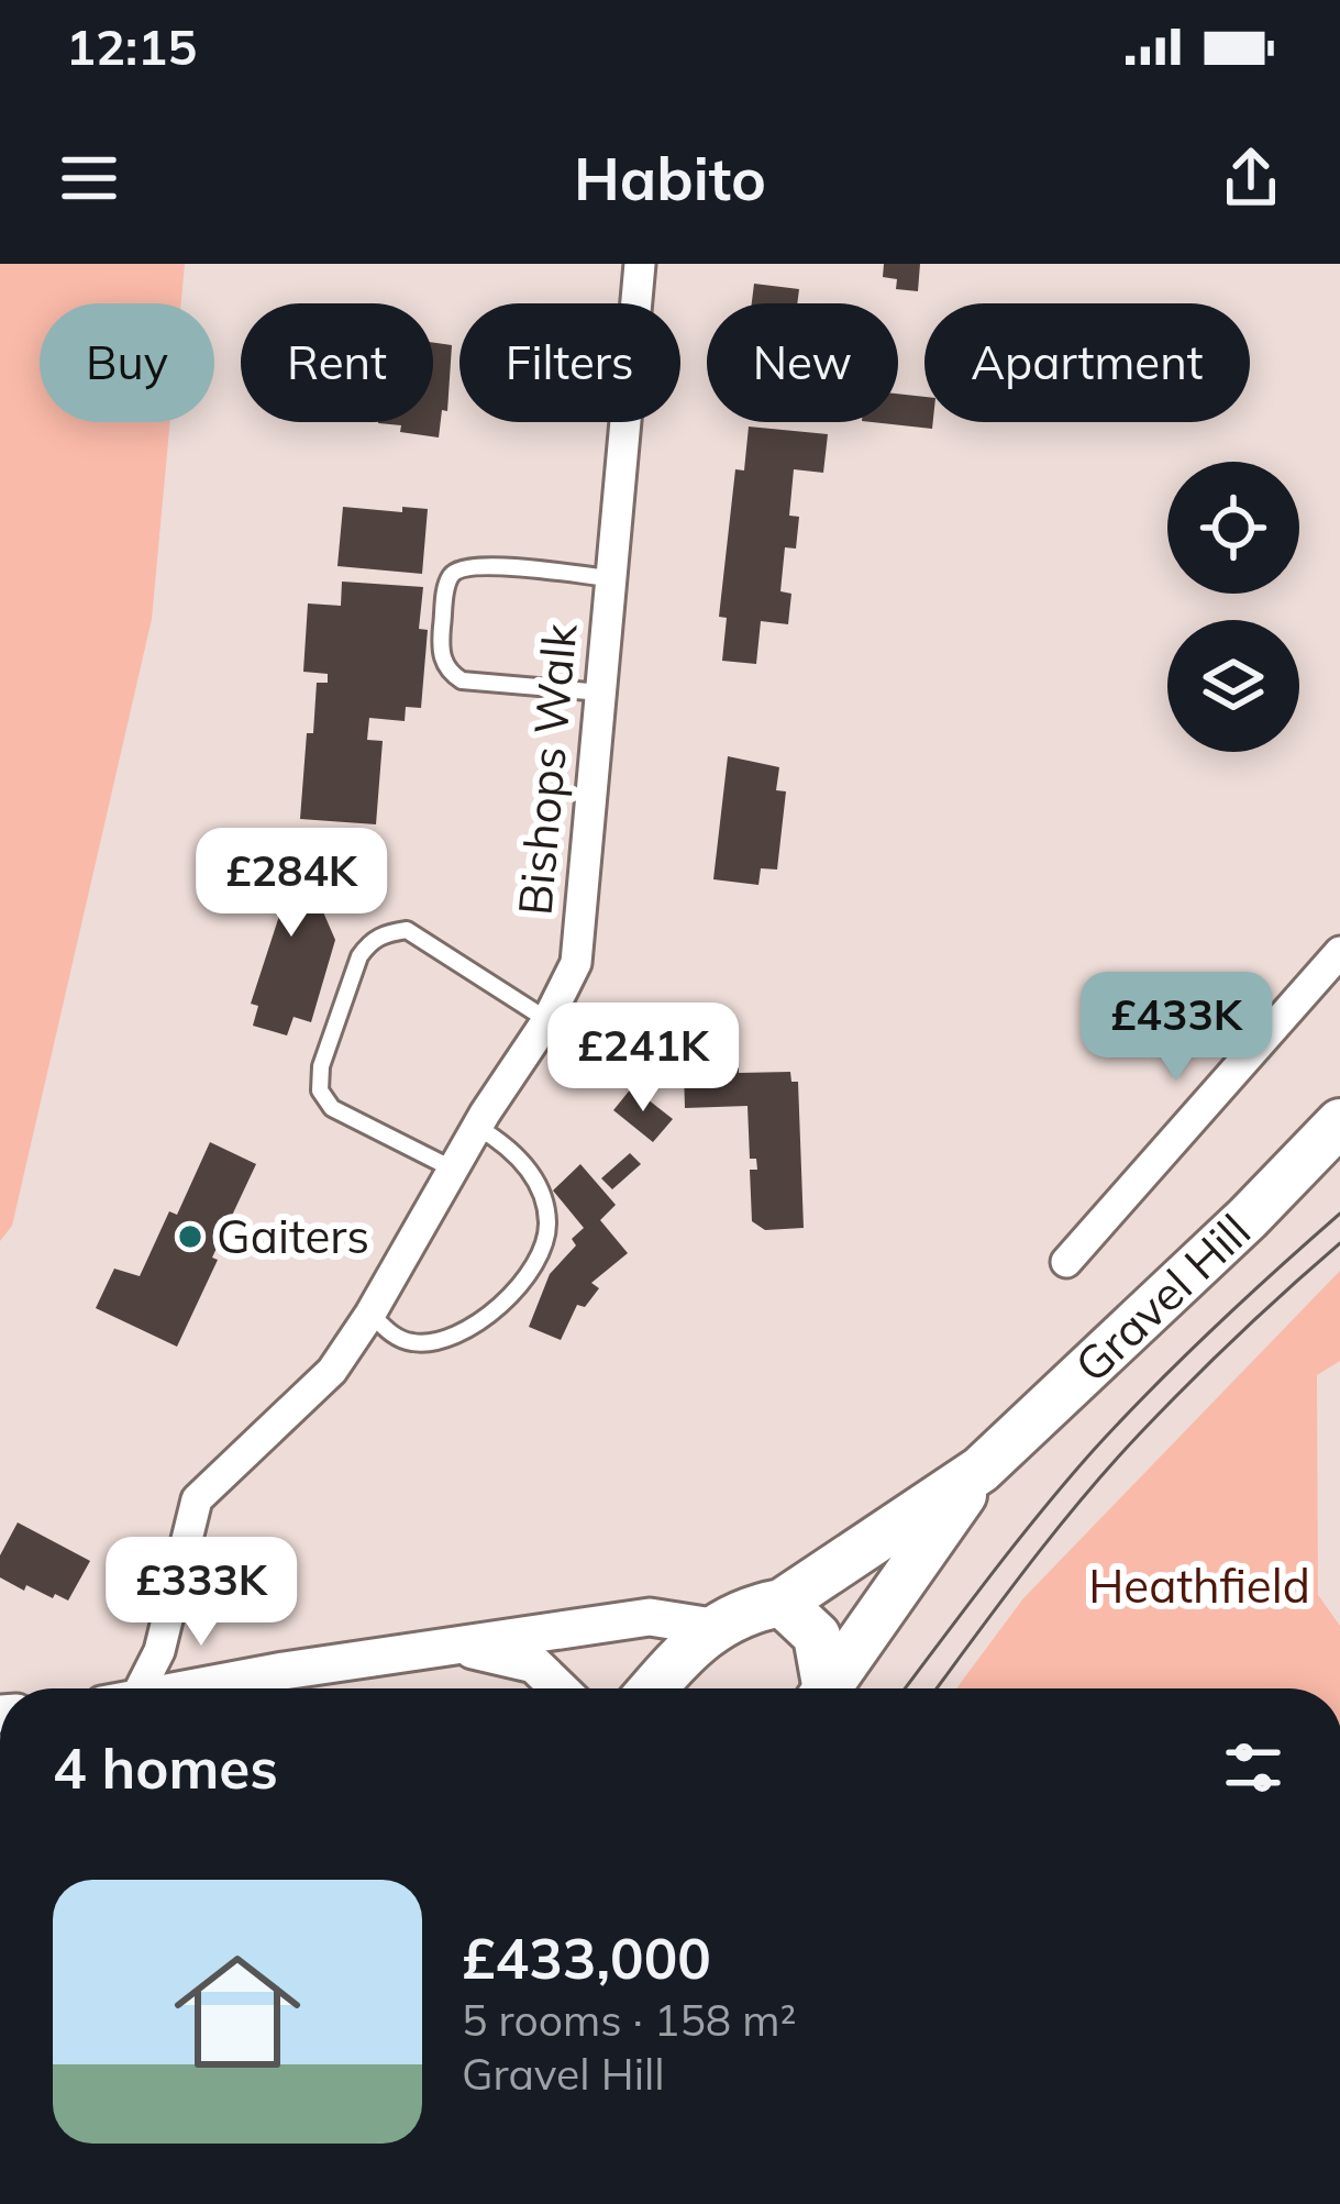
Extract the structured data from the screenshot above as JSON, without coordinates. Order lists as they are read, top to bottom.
{
  "streets": {
    "main road": ["Gravel Hill"],
    "street": ["Bishops Walk"]
  },
  "parks": ["Heathfield"],
  "places": ["Gaiters"],
  "page": {
    "status": "12:15",
    "header": "Habito",
    "chip": [
      "Buy",
      "Rent",
      "Filters",
      "New",
      "Apartment"
    ],
    "price": [
      "£284K",
      "£433K",
      "£241K",
      "£333K"
    ],
    "heading": "4 homes",
    "list": [
      {
        "name": "£433,000",
        "note": "5 rooms · 158 m² · Gravel Hill"
      }
    ]
  }
}
